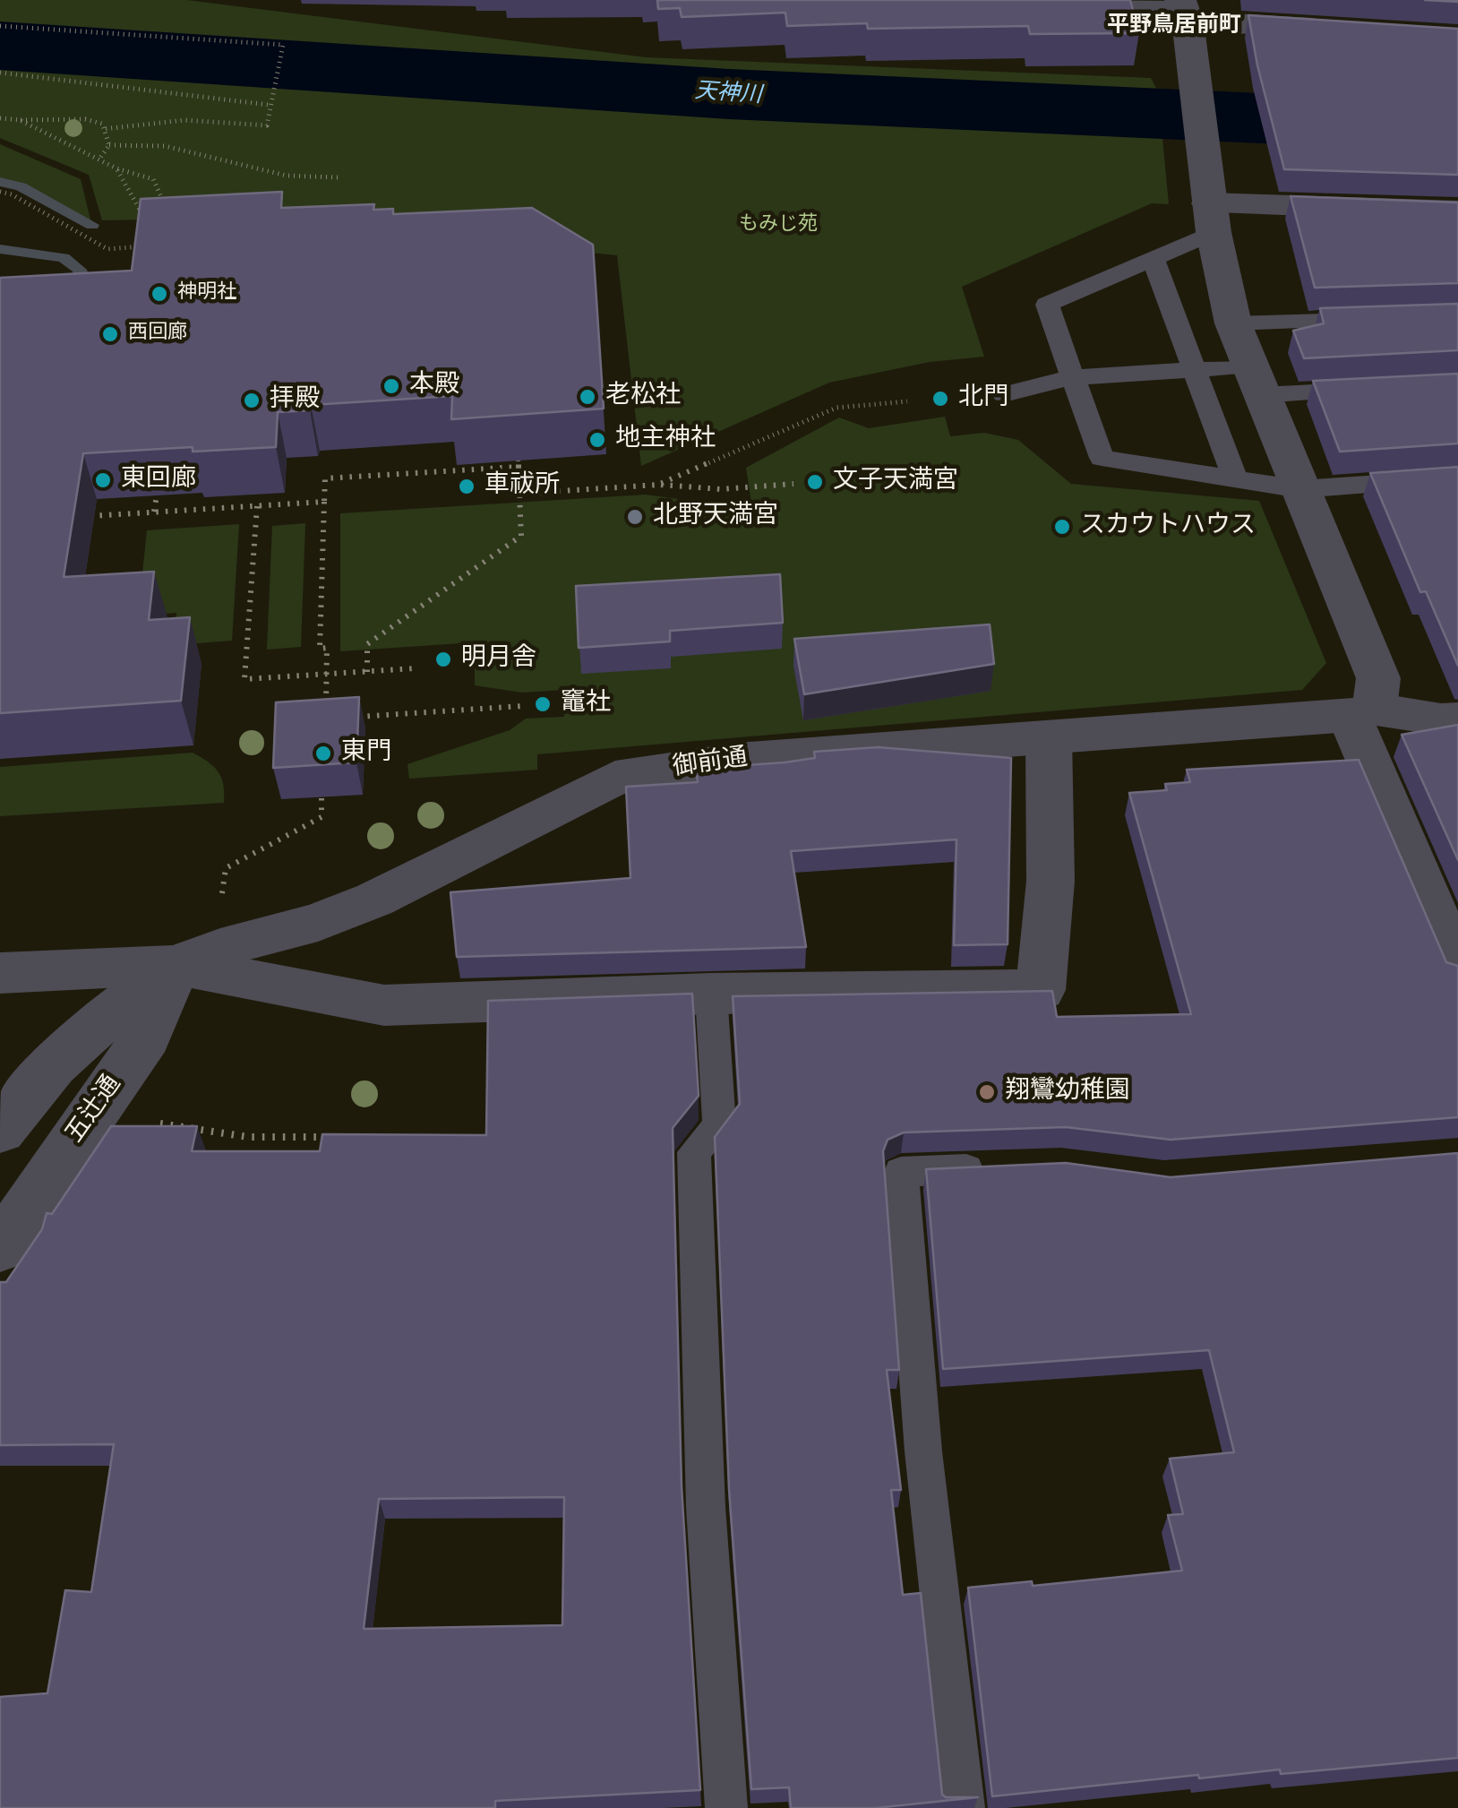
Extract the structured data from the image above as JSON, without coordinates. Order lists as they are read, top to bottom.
{
  "streets": {
    "street": ["御前通", "五辻通"]
  },
  "crossings": [
    ["御前通", "五辻通"]
  ],
  "districts": ["平野鳥居前町"],
  "water": ["天神川"],
  "parks": ["もみじ苑"],
  "places": [
    "神明社",
    "西回廊",
    "本殿",
    "老松社",
    "北門",
    "拝殿",
    "地主神社",
    "東回廊",
    "文子天満宮",
    "車祓所",
    "北野天満宮",
    "スカウトハウス",
    "明月舎",
    "竈社",
    "東門",
    "翔鸞幼稚園"
  ]
}
